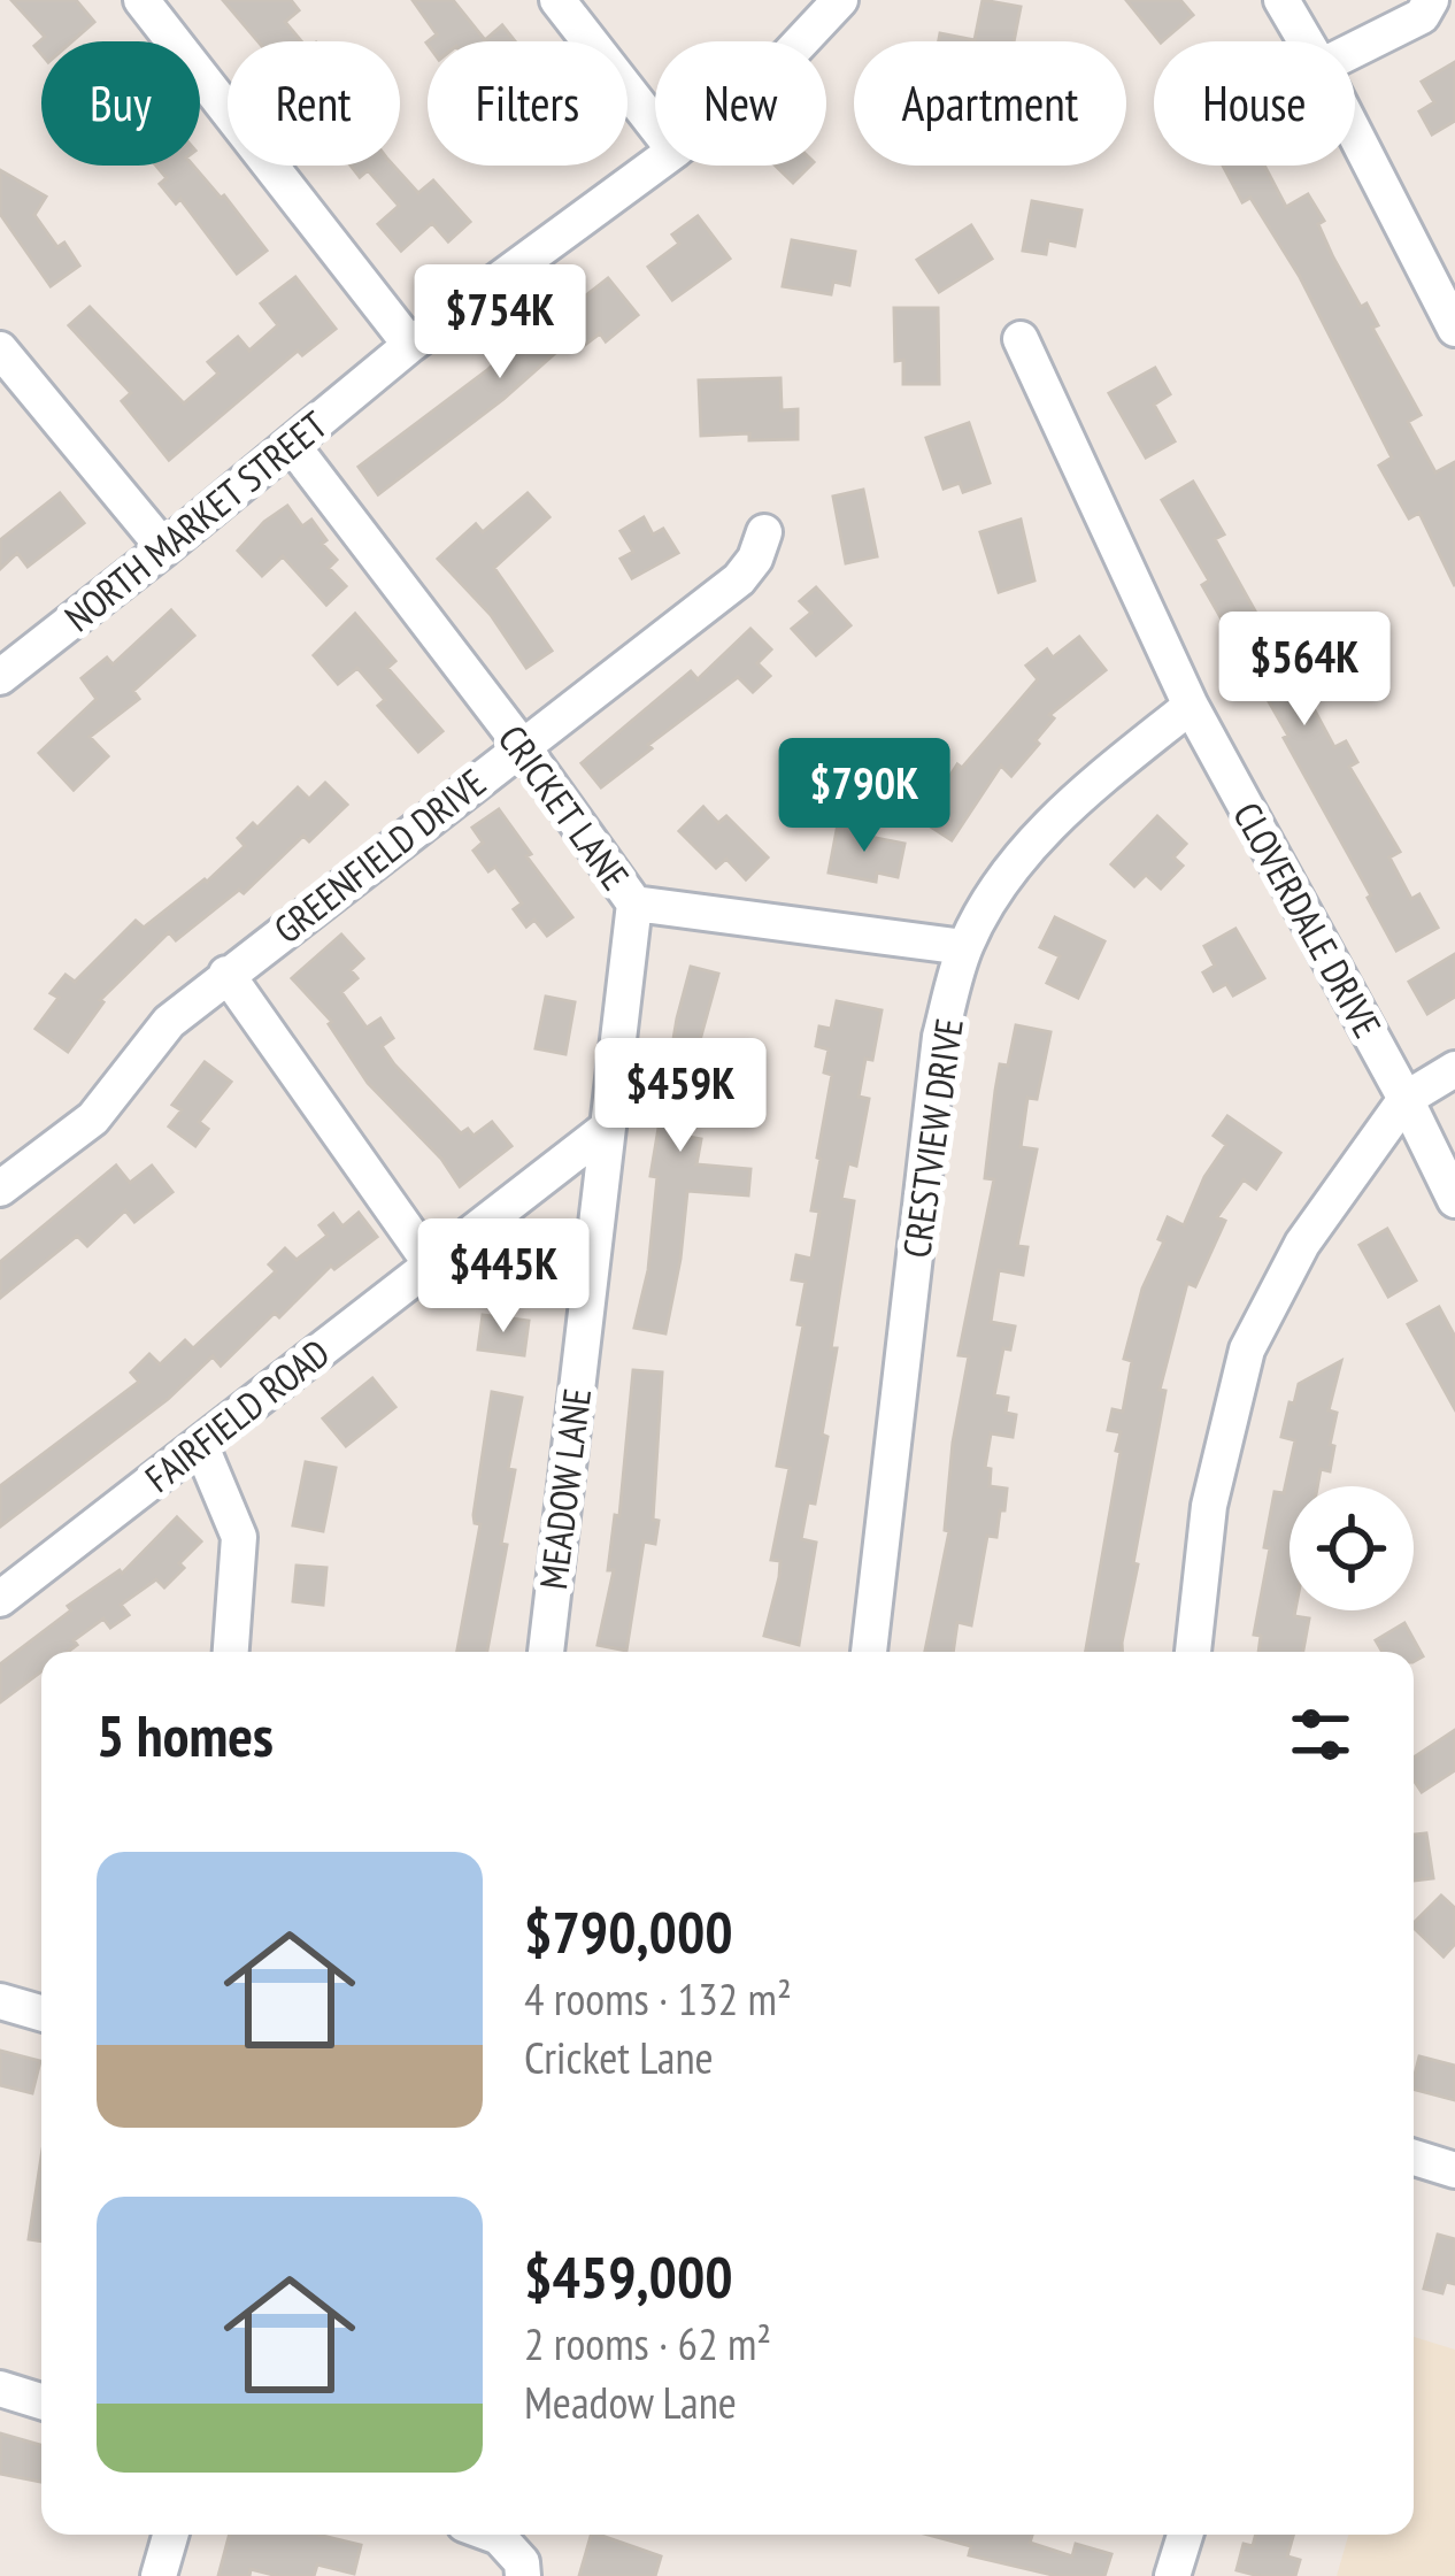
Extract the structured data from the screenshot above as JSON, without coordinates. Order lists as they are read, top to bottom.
{
  "streets": {
    "street": [
      "NORTH MARKET STREET",
      "CRICKET LANE",
      "GREENFIELD DRIVE",
      "CLOVERDALE DRIVE",
      "CRESTVIEW DRIVE",
      "FAIRFIELD ROAD",
      "MEADOW LANE"
    ]
  },
  "crossings": [
    ["NORTH MARKET STREET", "CRICKET LANE"],
    ["CRICKET LANE", "GREENFIELD DRIVE"],
    ["CRICKET LANE", "CRESTVIEW DRIVE"],
    ["CRICKET LANE", "MEADOW LANE"],
    ["CLOVERDALE DRIVE", "CRESTVIEW DRIVE"],
    ["FAIRFIELD ROAD", "MEADOW LANE"]
  ],
  "page": {
    "chip": [
      "Buy",
      "Rent",
      "Filters",
      "New",
      "Apartment",
      "House"
    ],
    "price": [
      "$754K",
      "$564K",
      "$790K",
      "$459K",
      "$445K"
    ],
    "heading": "5 homes",
    "list": [
      {
        "name": "$790,000",
        "note": "4 rooms · 132 m² · Cricket Lane"
      },
      {
        "name": "$459,000",
        "note": "2 rooms · 62 m² · Meadow Lane"
      }
    ]
  }
}
